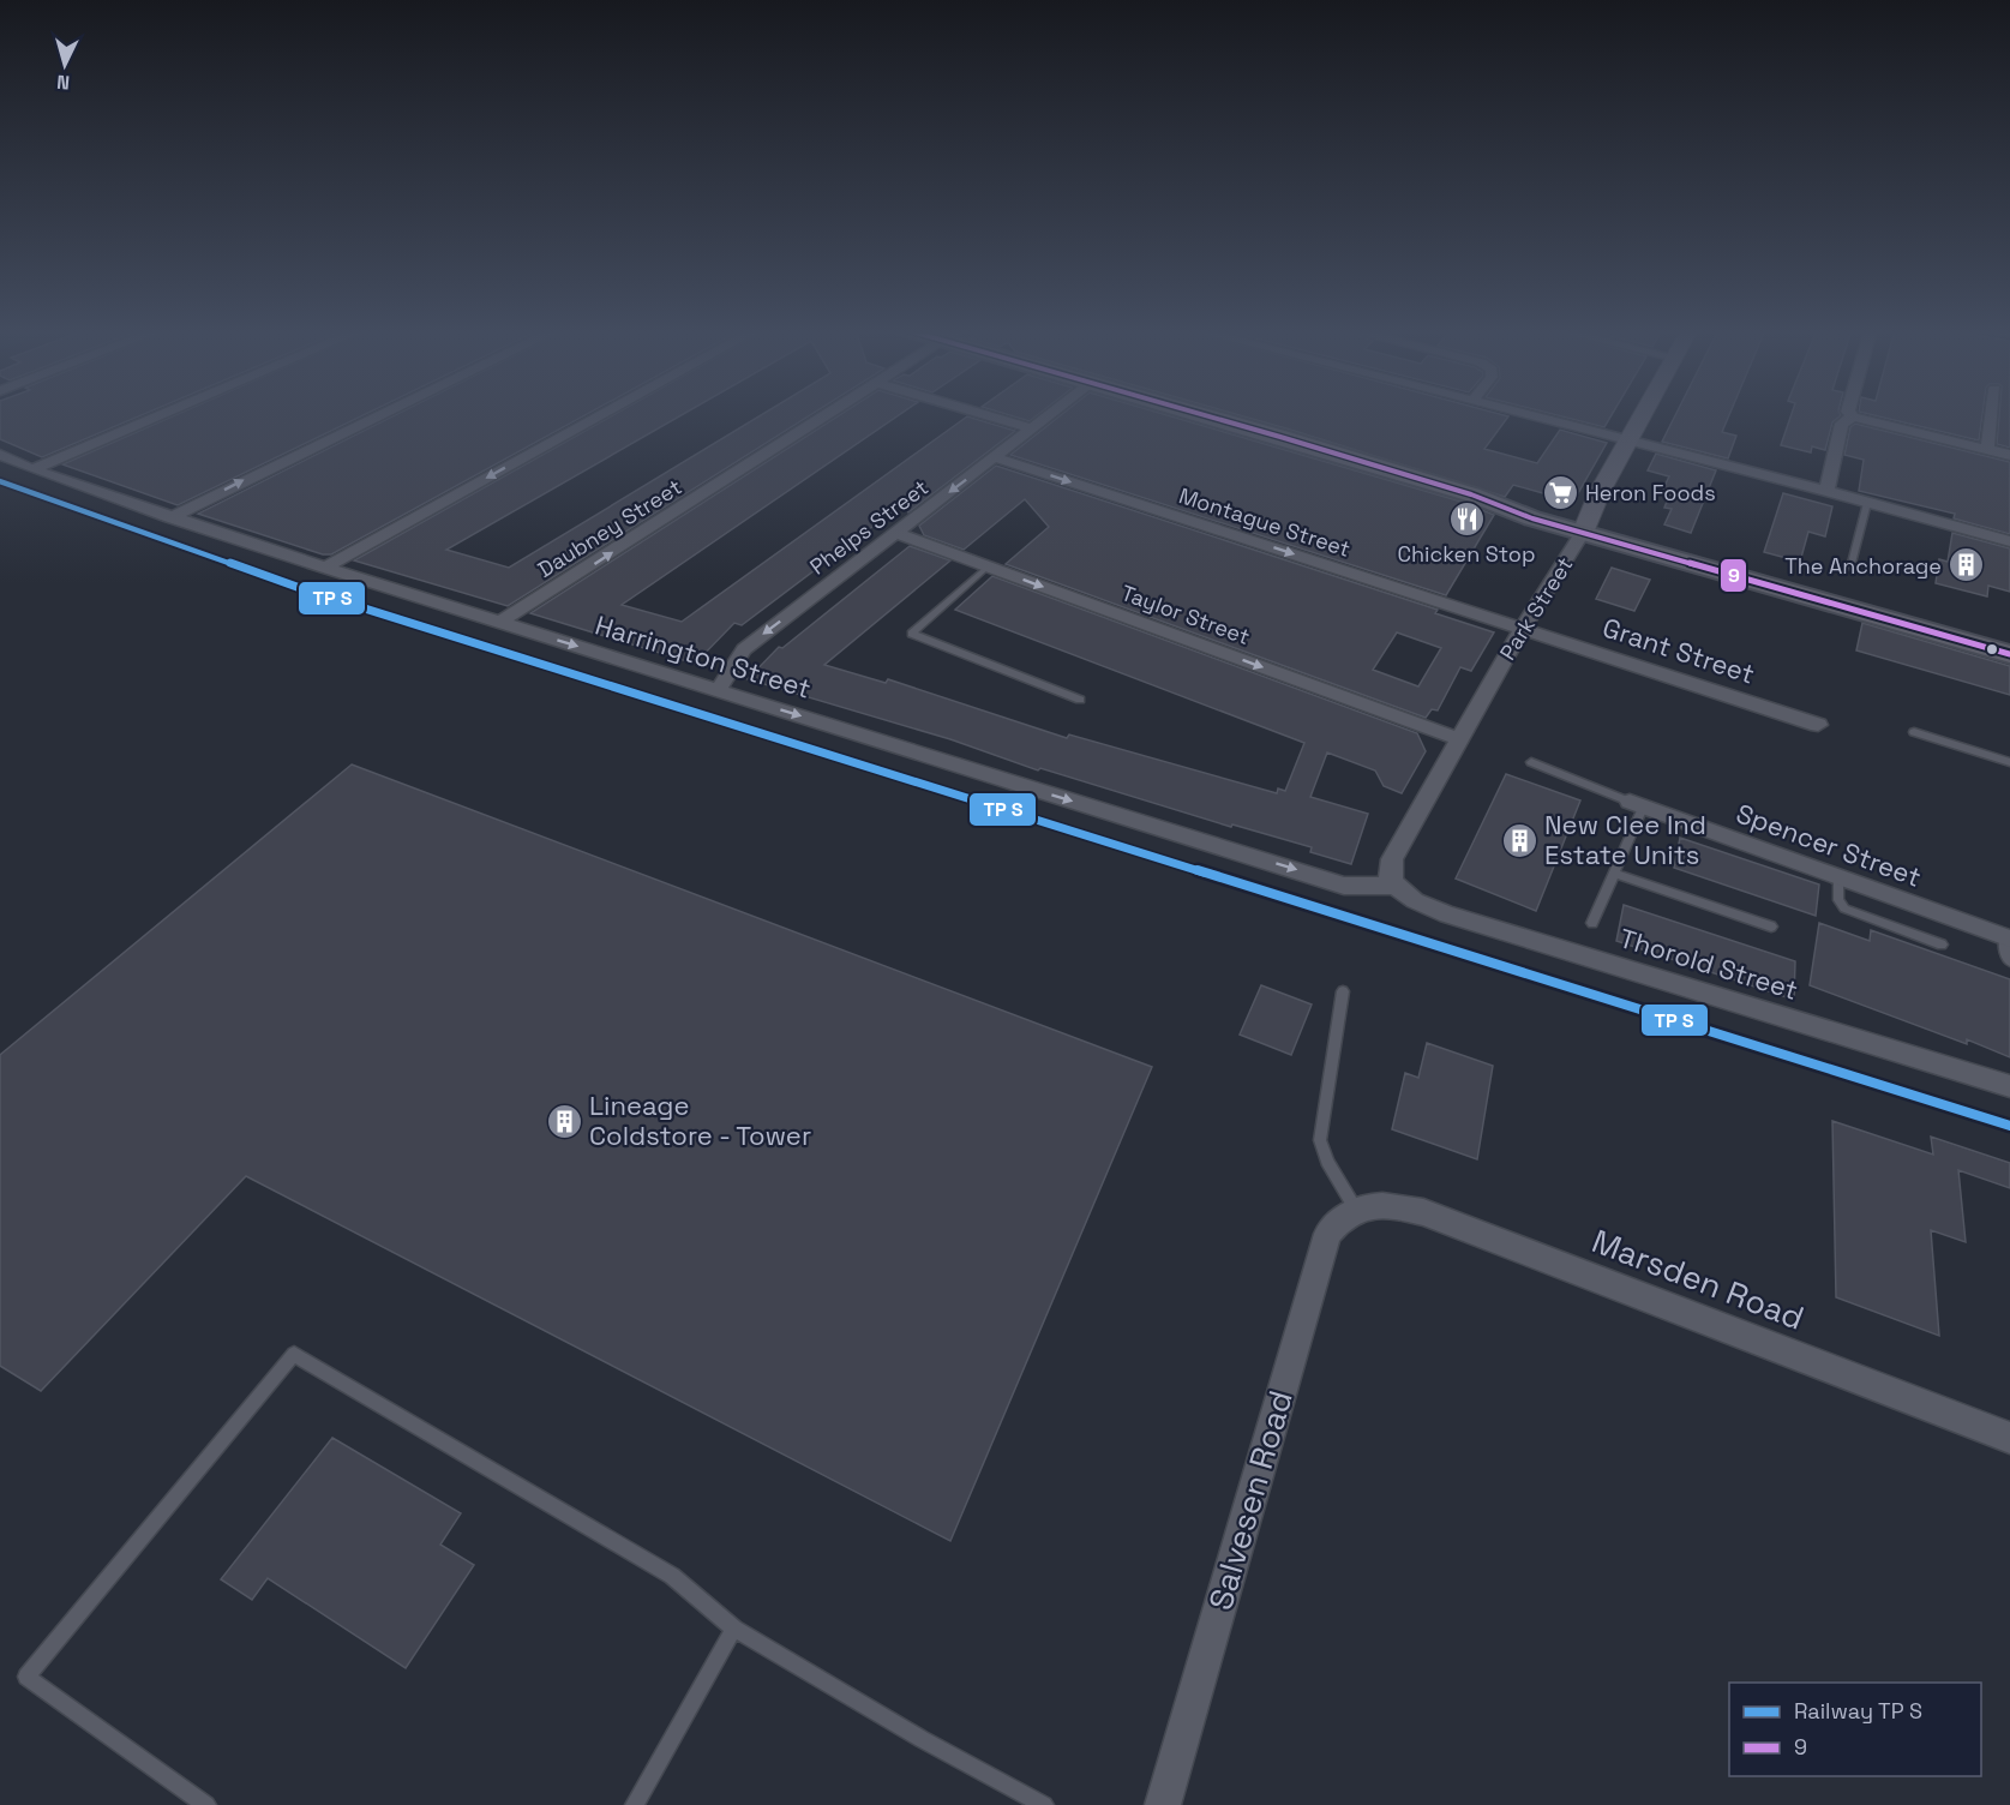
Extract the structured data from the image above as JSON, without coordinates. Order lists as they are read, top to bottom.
{
  "streets": {
    "street": [
      "Montague Street",
      "Phelps Street",
      "Daubney Street",
      "Park Street",
      "Taylor Street",
      "Grant Street",
      "Harrington Street",
      "Spencer Street",
      "Thorold Street",
      "Marsden Road",
      "Salvesen Road"
    ]
  },
  "crossings": [
    ["Montague Street", "Phelps Street"],
    ["Montague Street", "Park Street"],
    ["Montague Street", "Grant Street"],
    ["Phelps Street", "Taylor Street"],
    ["Phelps Street", "Harrington Street"],
    ["Daubney Street", "Harrington Street"],
    ["Park Street", "Taylor Street"],
    ["Park Street", "Grant Street"],
    ["Park Street", "Harrington Street"],
    ["Park Street", "Thorold Street"],
    ["Harrington Street", "Thorold Street"],
    ["Marsden Road", "Salvesen Road"]
  ],
  "one_way": [
    "Montague Street",
    "Phelps Street",
    "Taylor Street",
    "Harrington Street"
  ],
  "places": {
    "supermarket": ["Heron Foods"],
    "restaurant": ["Chicken Stop"],
    "building": ["The Anchorage", "New Clee Ind Estate Units", "Lineage Coldstore - Tower"]
  },
  "lines": ["transit line 9"],
  "legend": ["Railway TP S", "9"],
  "north": "bottom"
}
